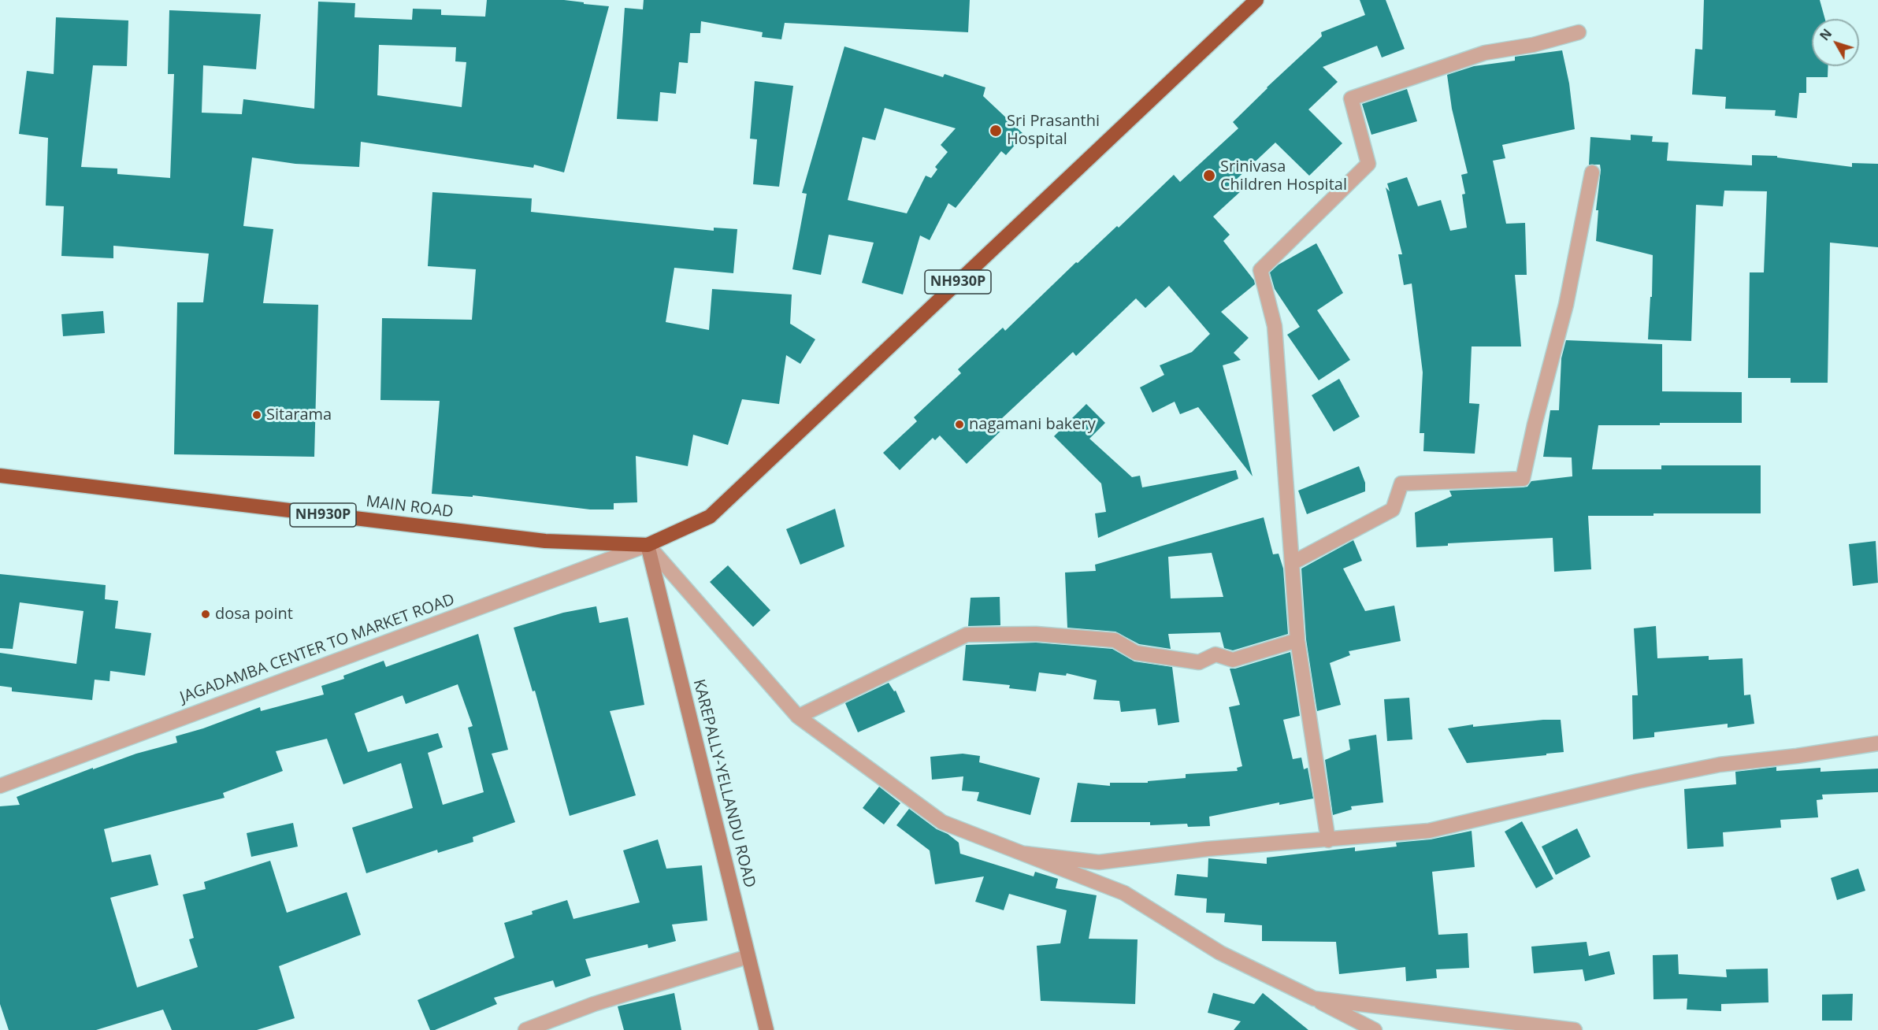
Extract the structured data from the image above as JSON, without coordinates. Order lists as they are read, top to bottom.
{
  "streets": {
    "highway": ["NH930P", "MAIN ROAD"],
    "street": ["JAGADAMBA CENTER TO MARKET ROAD", "KAREPALLY-YELLANDU ROAD"]
  },
  "crossings": [
    ["NH930P", "MAIN ROAD"],
    ["NH930P", "JAGADAMBA CENTER TO MARKET ROAD"],
    ["NH930P", "KAREPALLY-YELLANDU ROAD"],
    ["MAIN ROAD", "JAGADAMBA CENTER TO MARKET ROAD"],
    ["MAIN ROAD", "KAREPALLY-YELLANDU ROAD"],
    ["JAGADAMBA CENTER TO MARKET ROAD", "KAREPALLY-YELLANDU ROAD"]
  ],
  "places": [
    "Sri Prasanthi Hospital",
    "Srinivasa Children Hospital",
    "Sitarama",
    "nagamani bakery",
    "dosa point"
  ],
  "north": "top left"
}
